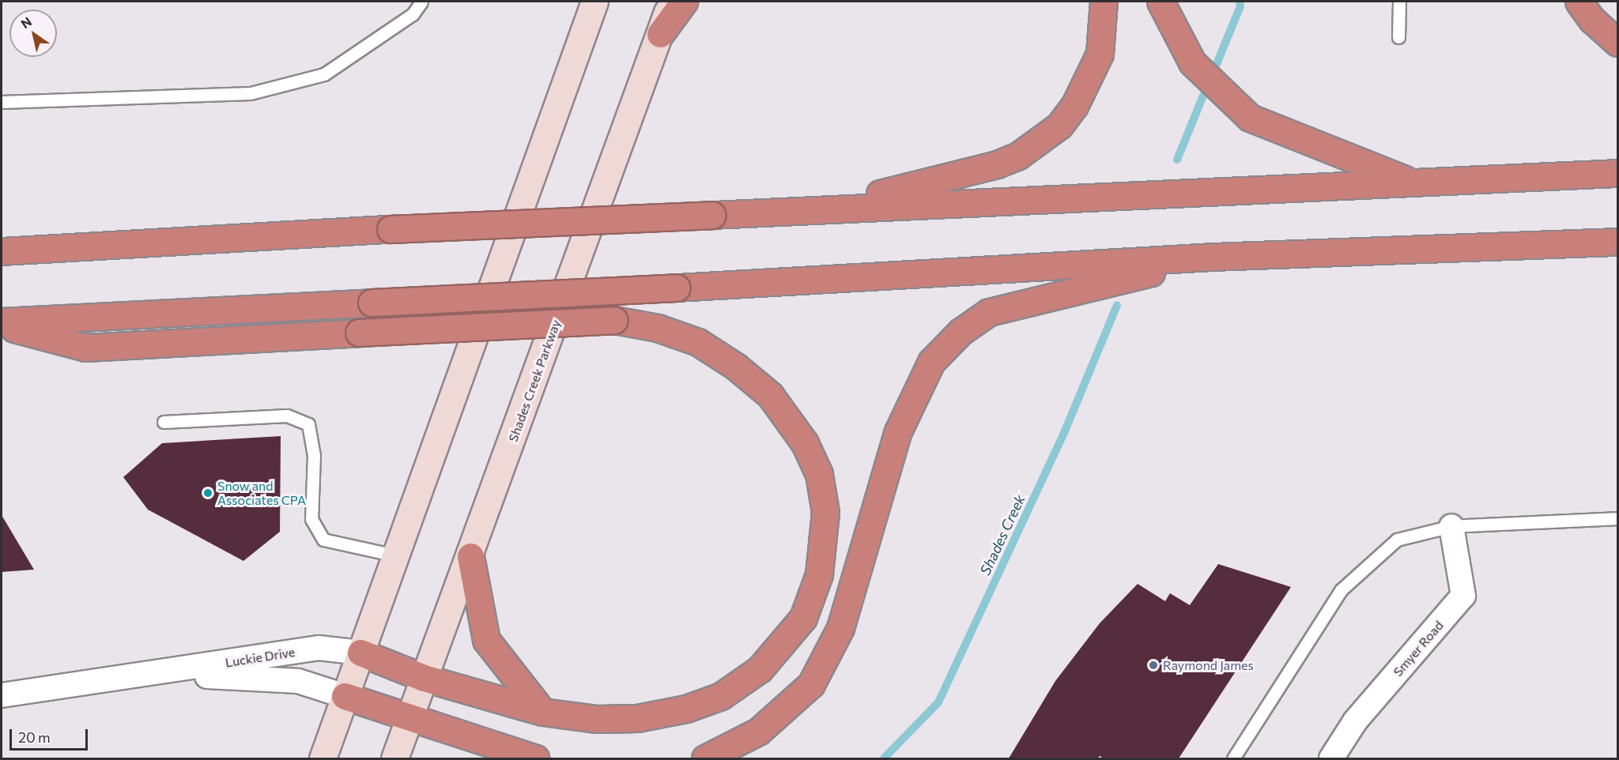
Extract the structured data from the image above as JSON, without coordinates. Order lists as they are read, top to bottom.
{
  "streets": {
    "main road": ["Shades Creek Parkway"],
    "street": ["Smyer Road", "Luckie Drive"]
  },
  "water": ["Shades Creek"],
  "places": ["Snow and Associates CPA", "Raymond James"],
  "scale_bar": "20 m",
  "north": "top left"
}
